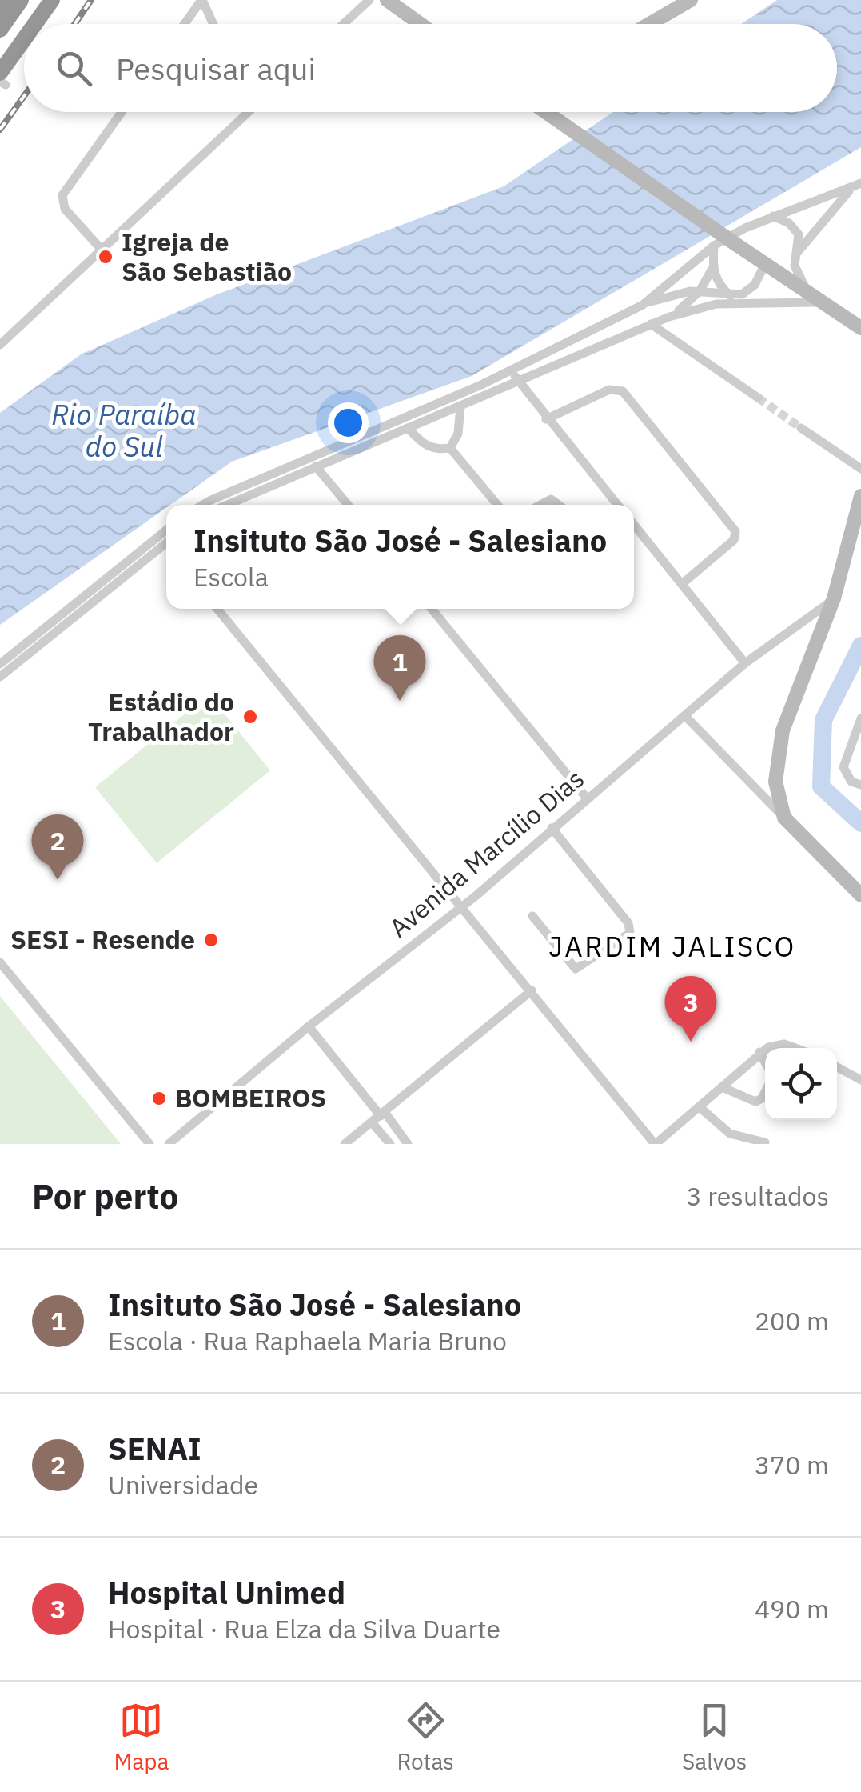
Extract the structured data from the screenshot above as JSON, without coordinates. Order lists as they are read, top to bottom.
{
  "streets": {
    "street": ["Avenida Marcílio Dias"]
  },
  "districts": ["JARDIM JALISCO"],
  "water": ["Rio Paraíba do Sul"],
  "places": [
    "Igreja de São Sebastião",
    "Estádio do Trabalhador",
    "SESI - Resende",
    "BOMBEIROS"
  ],
  "page": {
    "search": "Pesquisar aqui",
    "popup": ["Insituto São José - Salesiano", "Escola"],
    "pins": ["1", "2", "3"],
    "heading": ["Por perto", "3 resultados"],
    "list": [
      {
        "mark": "1",
        "name": "Insituto São José - Salesiano",
        "note": "Escola · Rua Raphaela Maria Bruno",
        "value": "200 m"
      },
      {
        "mark": "2",
        "name": "SENAI",
        "note": "Universidade",
        "value": "370 m"
      },
      {
        "mark": "3",
        "name": "Hospital Unimed",
        "note": "Hospital · Rua Elza da Silva Duarte",
        "value": "490 m"
      }
    ],
    "nav": ["Mapa", "Rotas", "Salvos"]
  }
}
